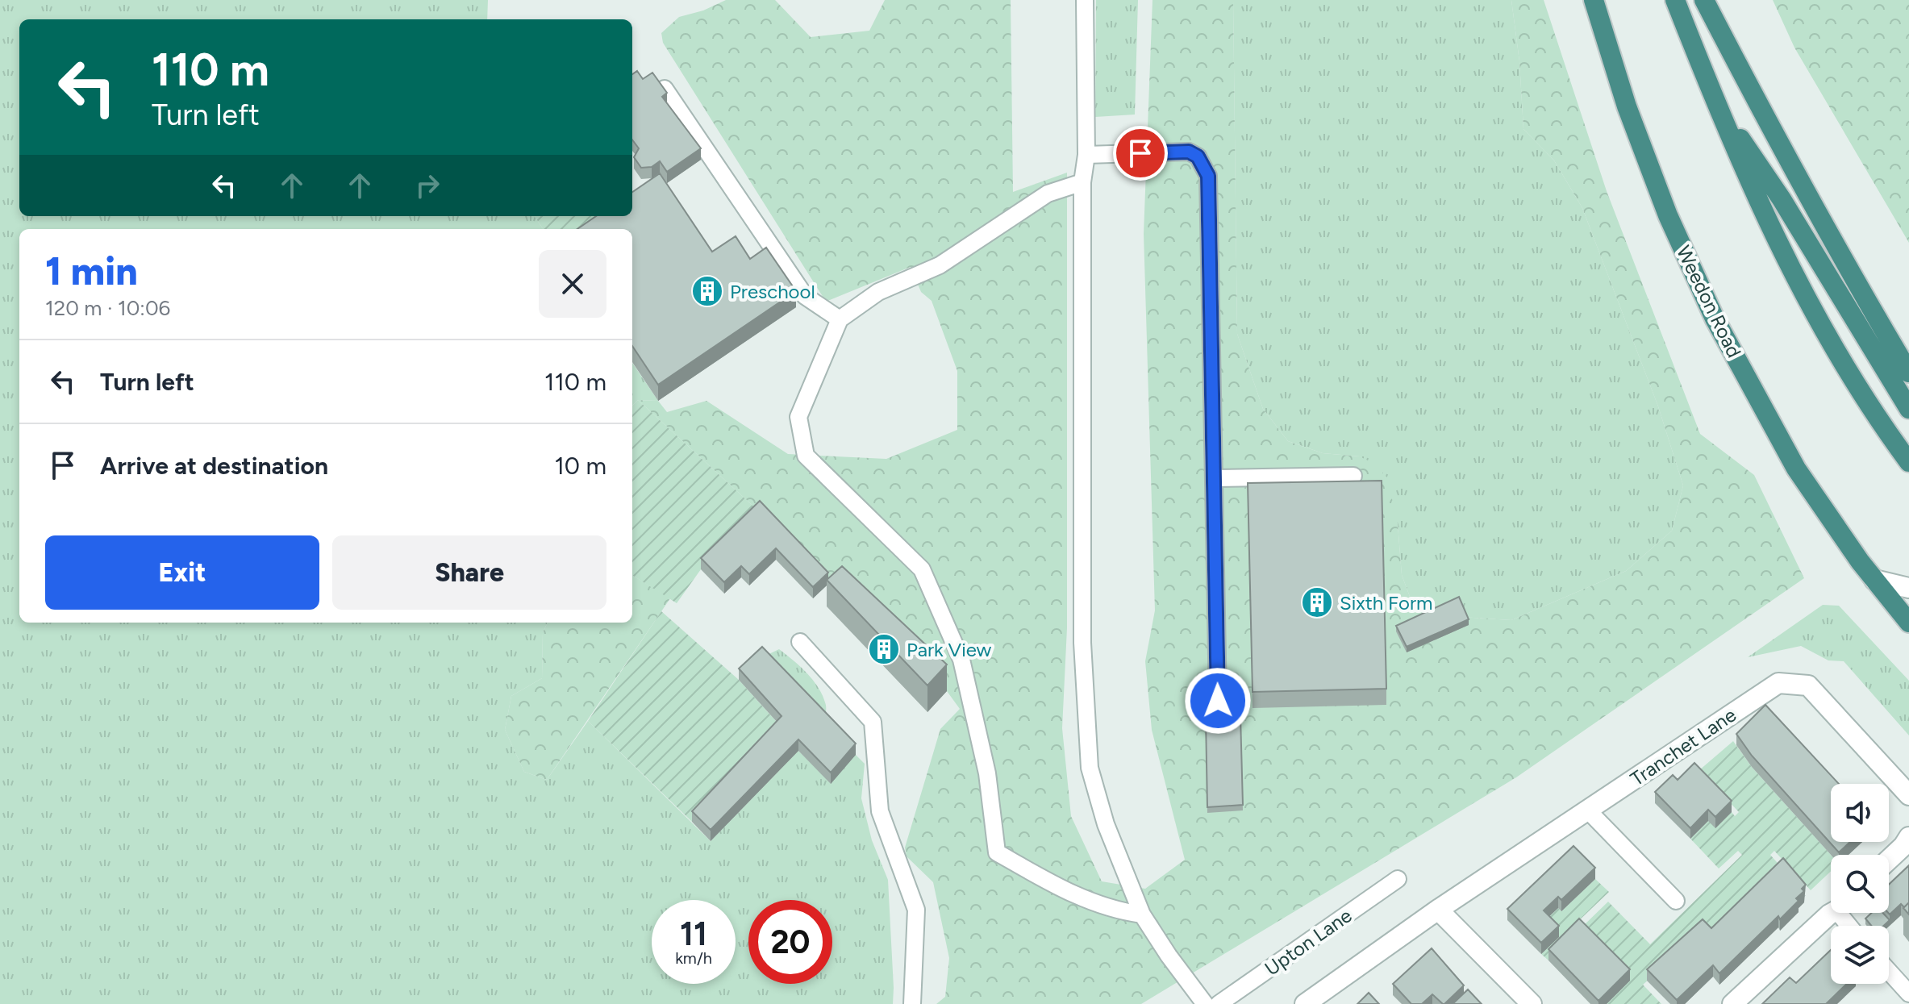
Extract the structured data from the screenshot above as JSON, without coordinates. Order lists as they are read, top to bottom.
{
  "streets": {
    "highway": ["Weedon Road"],
    "street": ["Tranchet Lane"],
    "lane": ["Upton Lane"]
  },
  "places": {
    "building": ["Preschool", "Sixth Form", "Park View"]
  },
  "page": {
    "turn": ["110 m", "Turn left"],
    "heading": ["1 min", "120 m · 10:06"],
    "list": [
      {
        "name": "Turn left",
        "value": "110 m"
      },
      {
        "name": "Arrive at destination",
        "value": "10 m"
      }
    ],
    "buttons": ["Exit", "Share"],
    "speed": "11 km/h",
    "limit": "20"
  }
}
